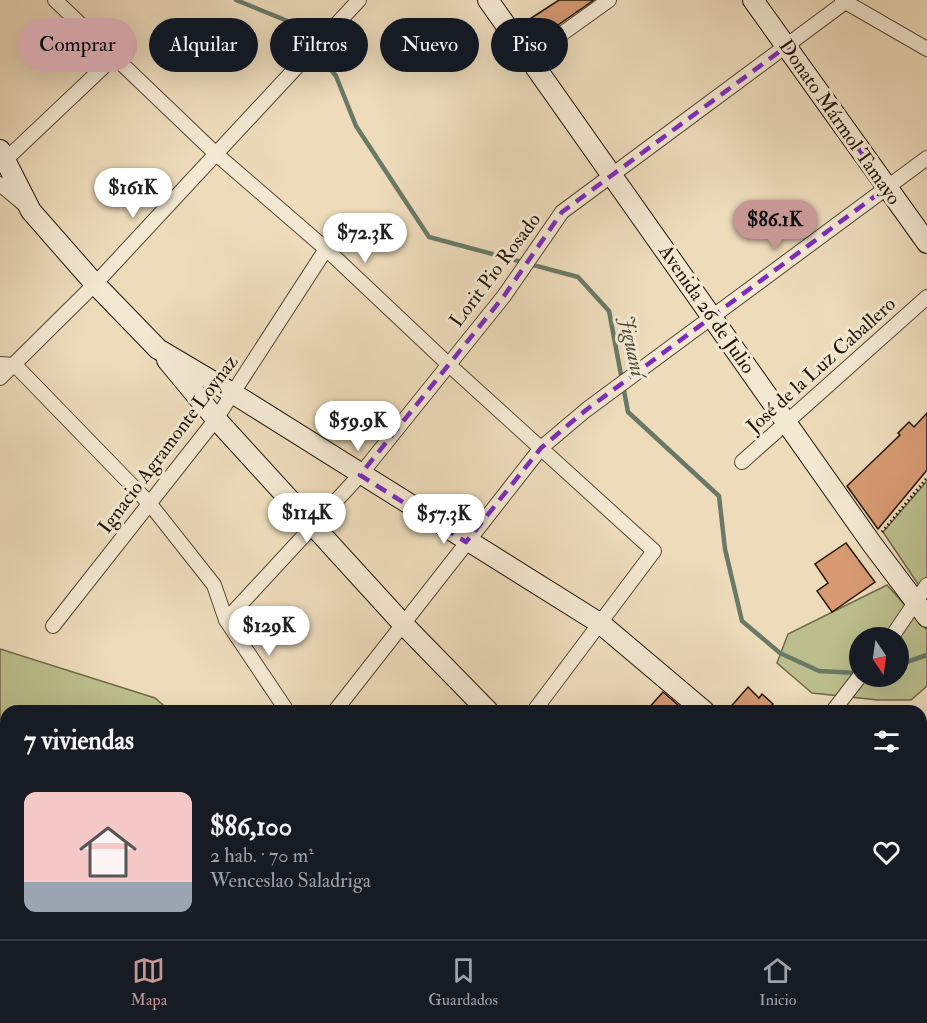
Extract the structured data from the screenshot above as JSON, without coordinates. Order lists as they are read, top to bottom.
{
  "streets": {
    "street": [
      "Donato Mármol Tamayo",
      "Lorit Pio Rosado",
      "Avenida 26 de Julio",
      "José de la Luz Caballero",
      "Ignacio Agramonte Loynaz"
    ]
  },
  "crossings": [
    ["Donato Mármol Tamayo", "Lorit Pio Rosado"],
    ["Lorit Pio Rosado", "Avenida 26 de Julio"],
    ["Avenida 26 de Julio", "José de la Luz Caballero"]
  ],
  "water": ["Jiguaní"],
  "north": "bottom",
  "page": {
    "chip": [
      "Comprar",
      "Alquilar",
      "Filtros",
      "Nuevo",
      "Piso"
    ],
    "price": [
      "$161K",
      "$86.1K",
      "$72.3K",
      "$59.9K",
      "$114K",
      "$57.3K",
      "$129K"
    ],
    "heading": "7 viviendas",
    "list": [
      {
        "name": "$86,100",
        "note": "2 hab. · 70 m² · Wenceslao Saladriga"
      }
    ],
    "tabs": ["Mapa", "Guardados", "Inicio"]
  }
}
